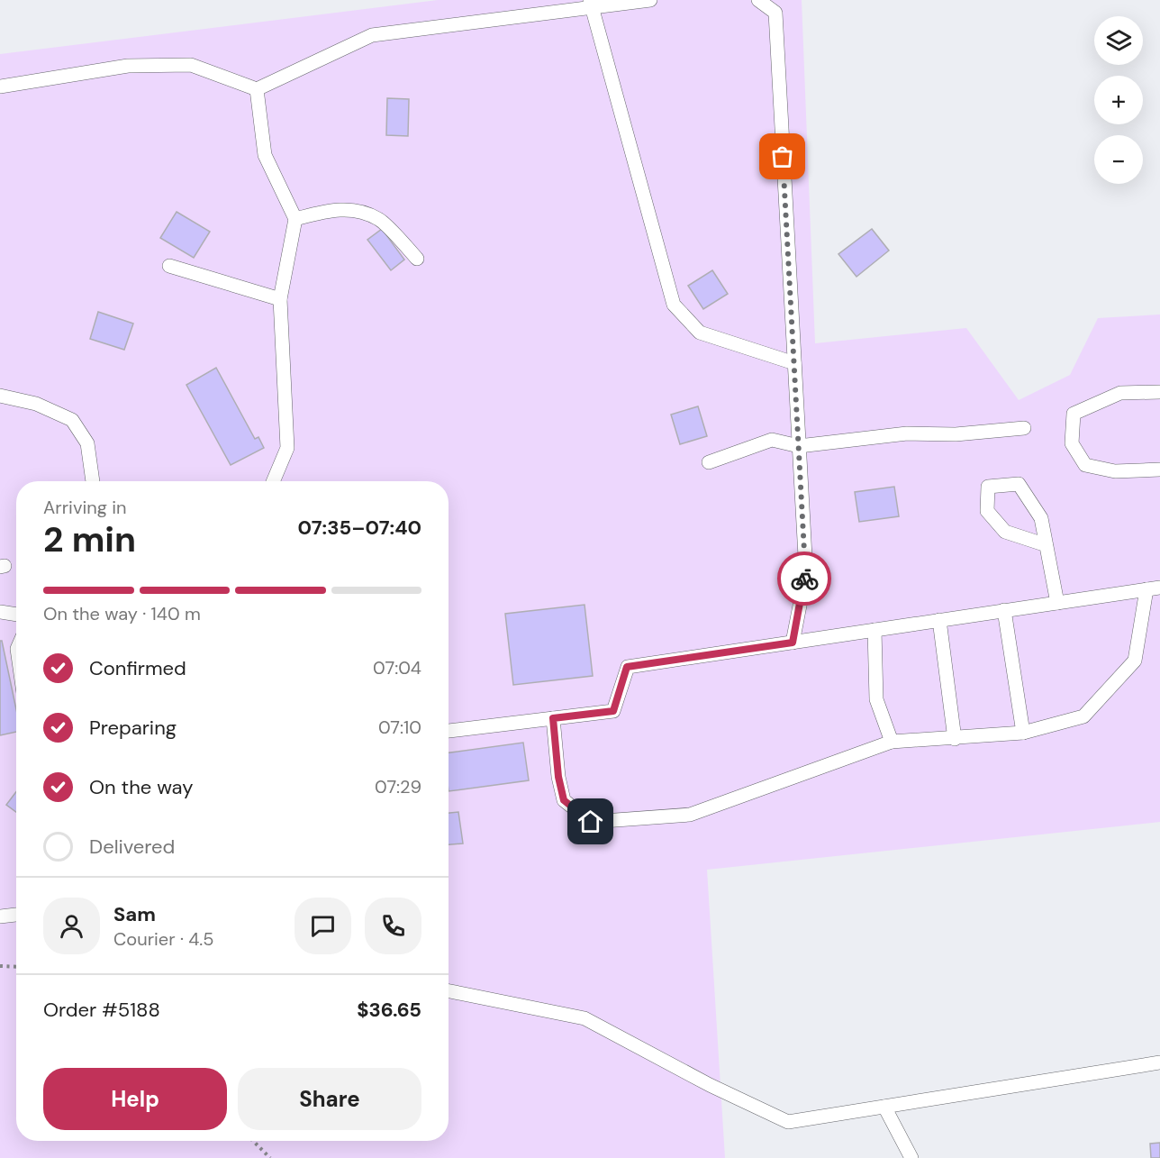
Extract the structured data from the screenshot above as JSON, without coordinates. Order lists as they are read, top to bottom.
{
  "page": {
    "map_buttons": ["+", "−"],
    "heading": ["2 min", "Arriving in", "07:35–07:40"],
    "panel": [
      "Sam",
      "Courier · 4.5",
      "Order #5188",
      "$36.65"
    ],
    "bar": "On the way · 140 m",
    "list": [
      ["Confirmed", "07:04"],
      ["Preparing", "07:10"],
      ["On the way", "07:29"],
      "Delivered"
    ],
    "buttons": ["Help", "Share"]
  }
}
